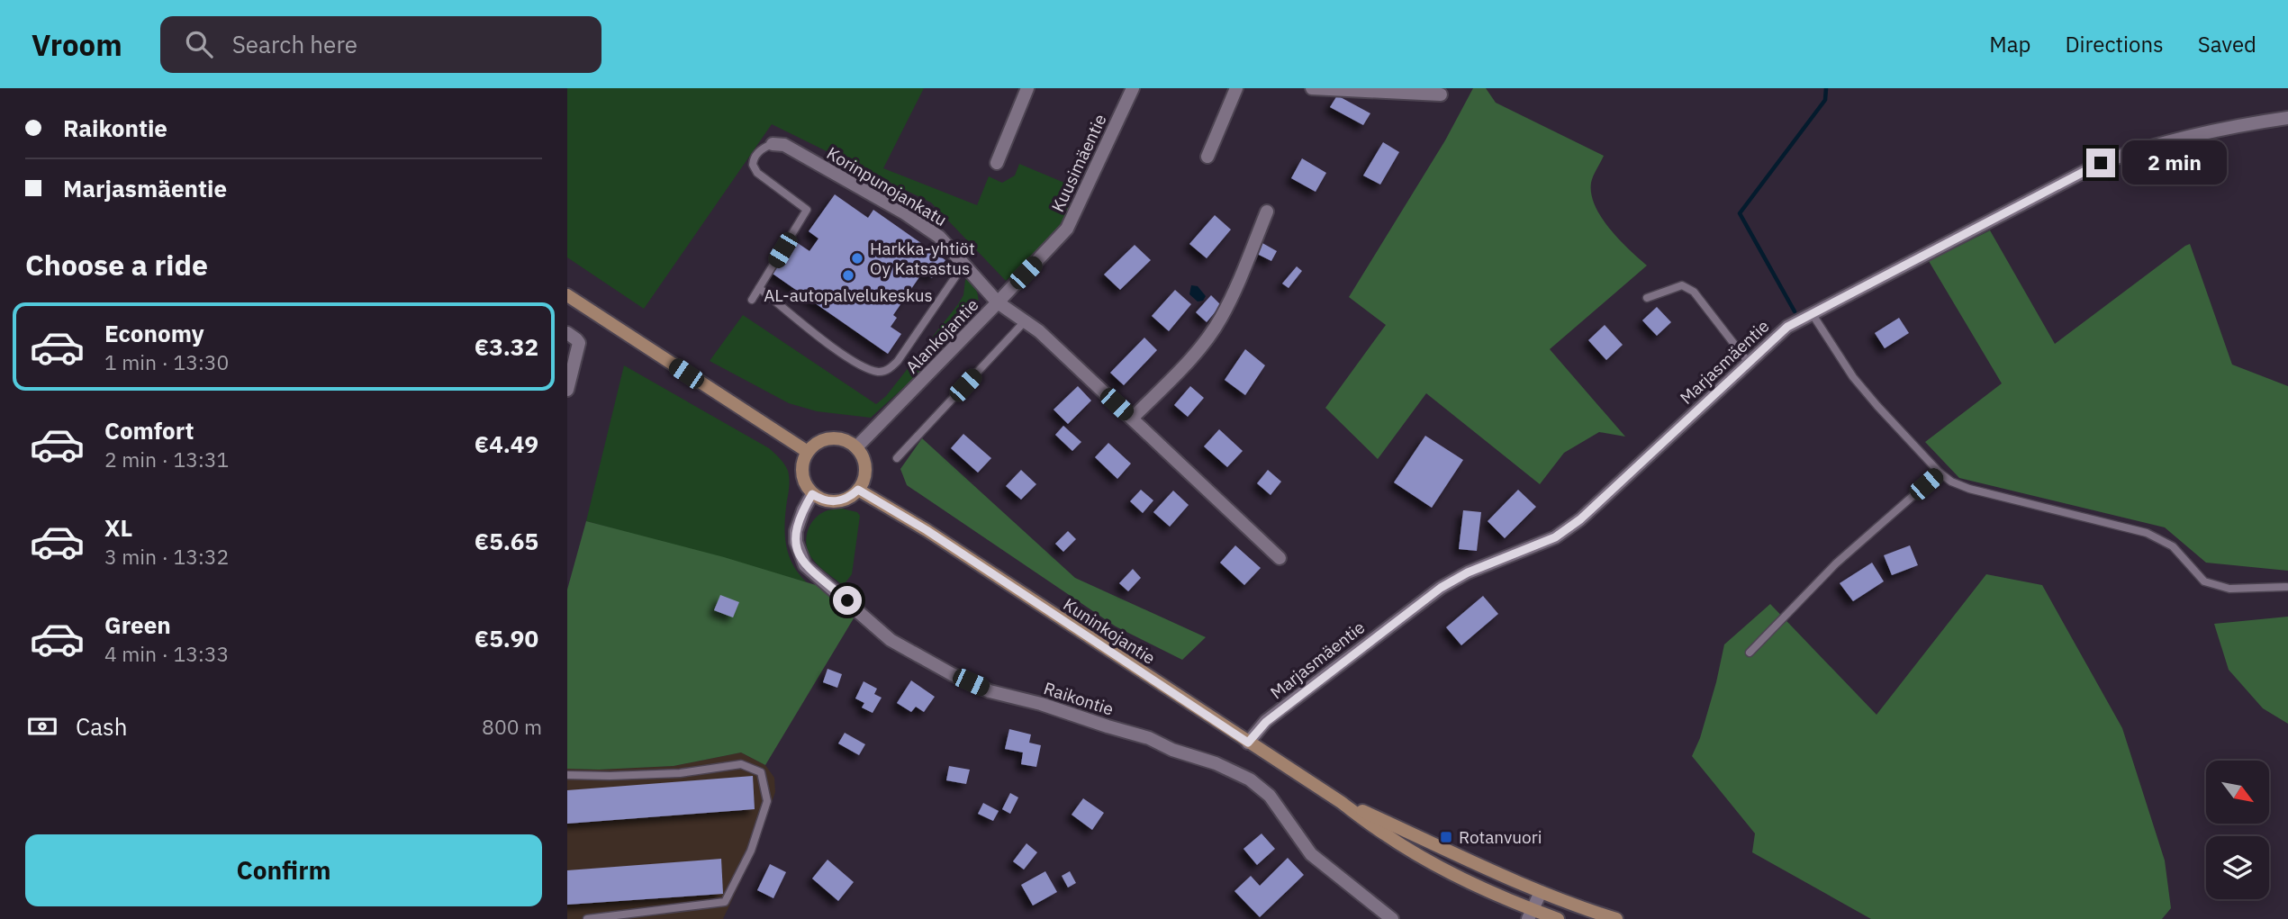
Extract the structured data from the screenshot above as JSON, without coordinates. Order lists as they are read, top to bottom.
{
  "streets": {
    "main road": ["Kuninkojantie"],
    "street": [
      "Kuusimäentie",
      "Korinpunojankatu",
      "Alankojantie",
      "Marjasmäentie",
      "Raikontie"
    ]
  },
  "crossings": [
    ["Kuusimäentie", "Korinpunojankatu"],
    ["Kuusimäentie", "Alankojantie"],
    ["Korinpunojankatu", "Alankojantie"],
    ["Alankojantie", "Kuninkojantie"],
    ["Alankojantie", "Raikontie"],
    ["Marjasmäentie", "Kuninkojantie"],
    ["Kuninkojantie", "Raikontie"]
  ],
  "places": {
    "other": ["Harkka-yhtiöt Oy Katsastus", "AL-autopalvelukeskus"],
    "transit": ["Rotanvuori"]
  },
  "north": "bottom right",
  "page": {
    "header": "Vroom",
    "search": "Search here",
    "nav": ["Map", "Directions", "Saved"],
    "banner": ["Raikontie", "Marjasmäentie"],
    "bubble": "2 min",
    "heading": "Choose a ride",
    "list": [
      {
        "name": "Economy",
        "note": "1 min · 13:30",
        "value": "€3.32"
      },
      {
        "name": "Comfort",
        "note": "2 min · 13:31",
        "value": "€4.49"
      },
      {
        "name": "XL",
        "note": "3 min · 13:32",
        "value": "€5.65"
      },
      {
        "name": "Green",
        "note": "4 min · 13:33",
        "value": "€5.90"
      }
    ],
    "pay": ["Cash", "800 m"],
    "buttons": "Confirm"
  }
}
